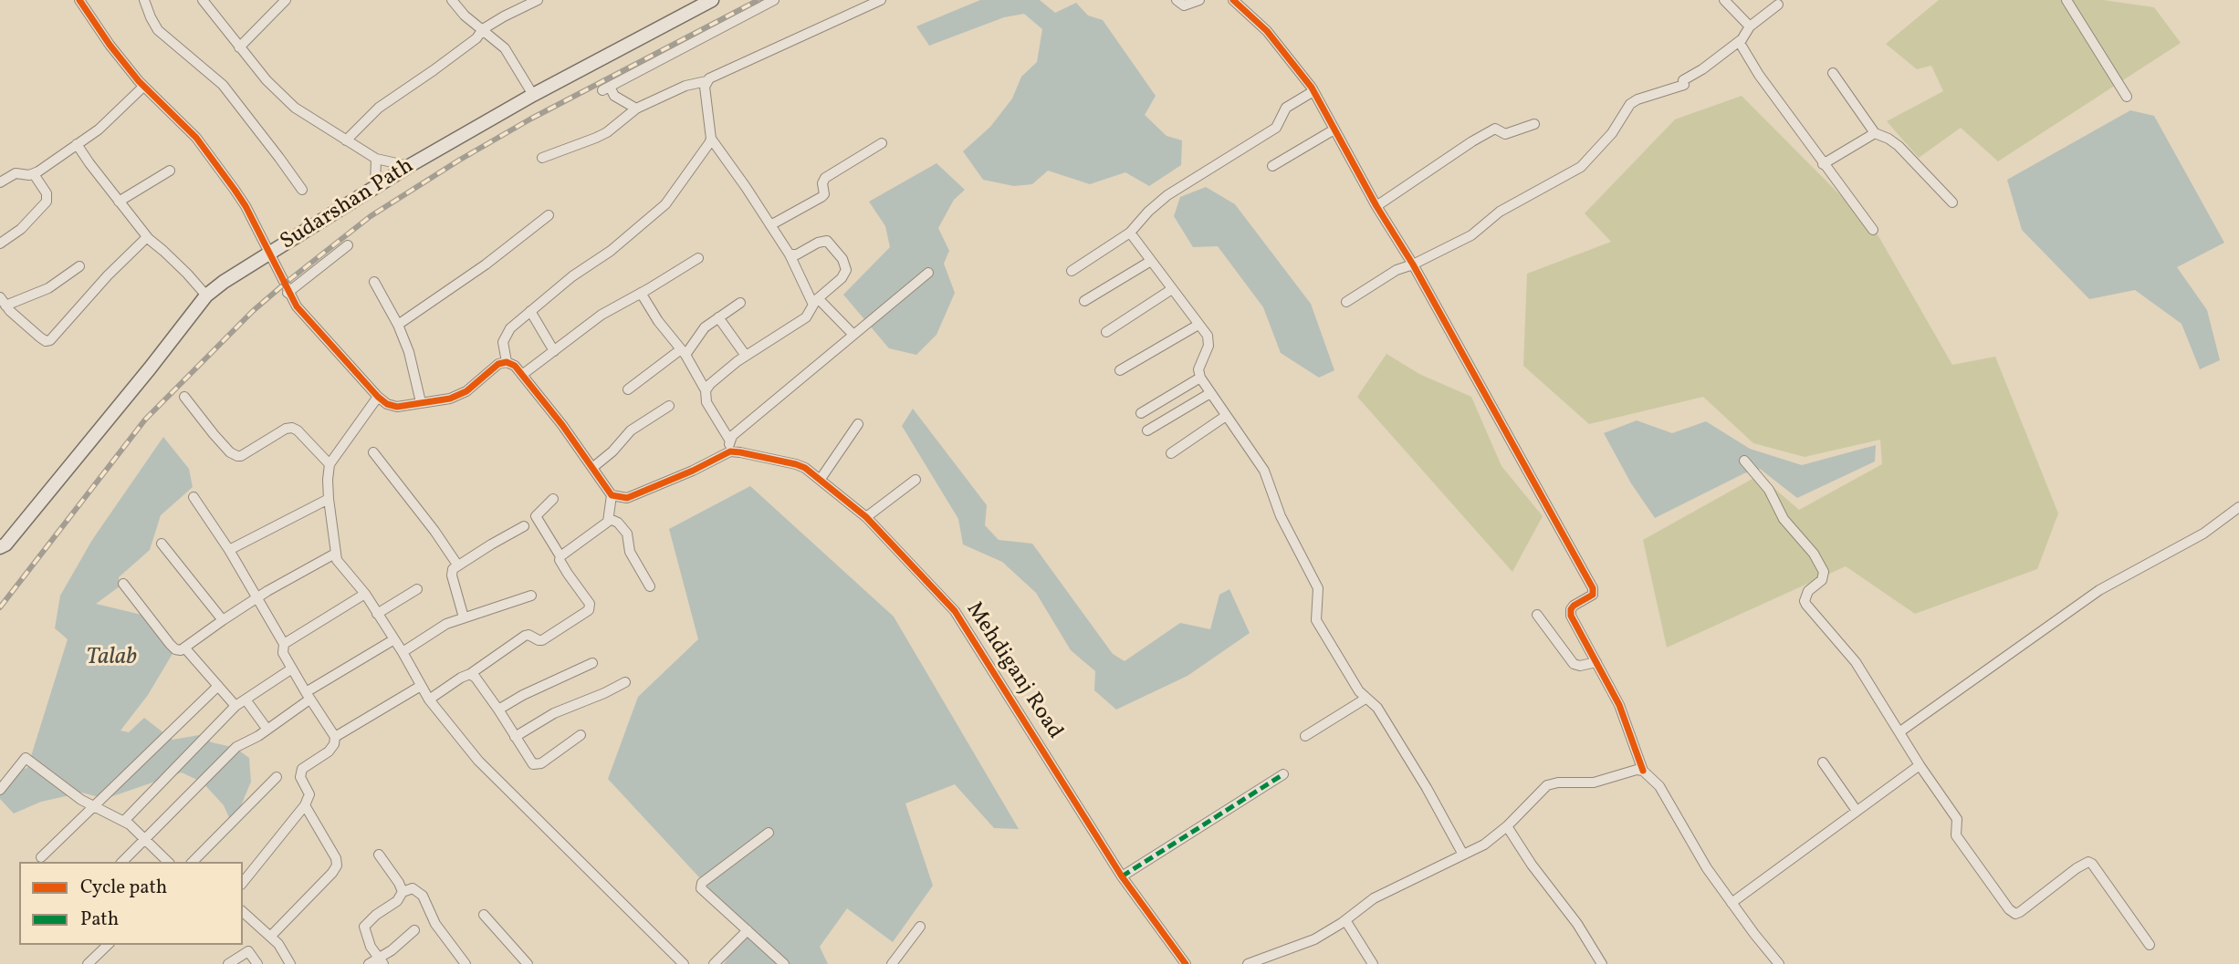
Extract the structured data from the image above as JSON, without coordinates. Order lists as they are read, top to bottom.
{
  "streets": {
    "main road": ["Sudarshan Path"],
    "street": ["Mehdiganj Road"]
  },
  "water": ["Talab"],
  "legend": ["Cycle path", "Path"]
}
